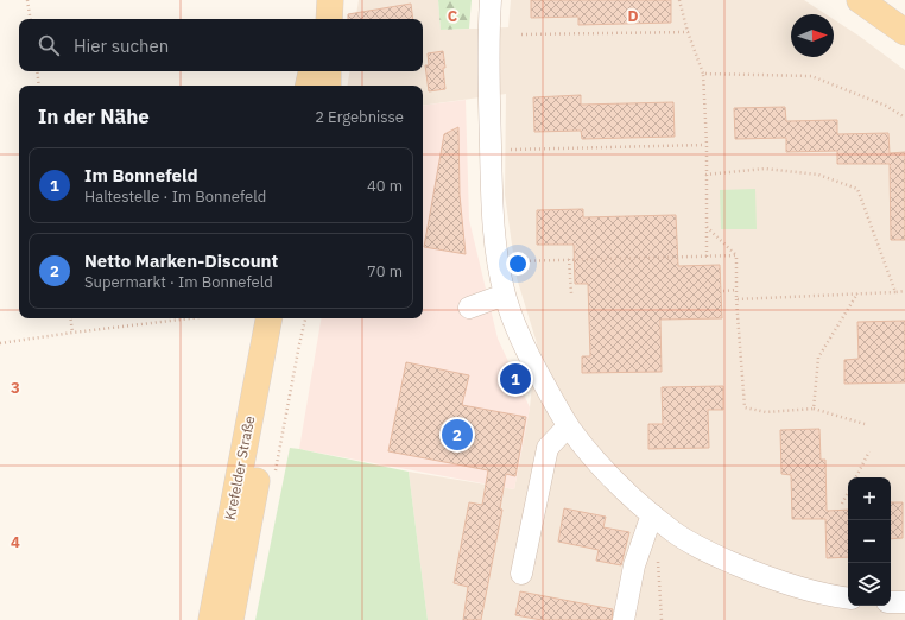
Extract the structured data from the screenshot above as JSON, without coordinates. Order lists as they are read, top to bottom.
{
  "streets": {
    "main road": ["Krefelder Straße"]
  },
  "north": "right",
  "page": {
    "search": "Hier suchen",
    "heading": ["In der Nähe", "2 Ergebnisse"],
    "list": [
      {
        "mark": "1",
        "name": "Im Bonnefeld",
        "note": "Haltestelle · Im Bonnefeld",
        "value": "40 m"
      },
      {
        "mark": "2",
        "name": "Netto Marken-Discount",
        "note": "Supermarkt · Im Bonnefeld",
        "value": "70 m"
      }
    ],
    "pins": ["1", "2"],
    "map_buttons": ["+", "−"]
  },
  "grid": {
    "columns": ["C", "D"],
    "rows": ["3", "4"]
  }
}
